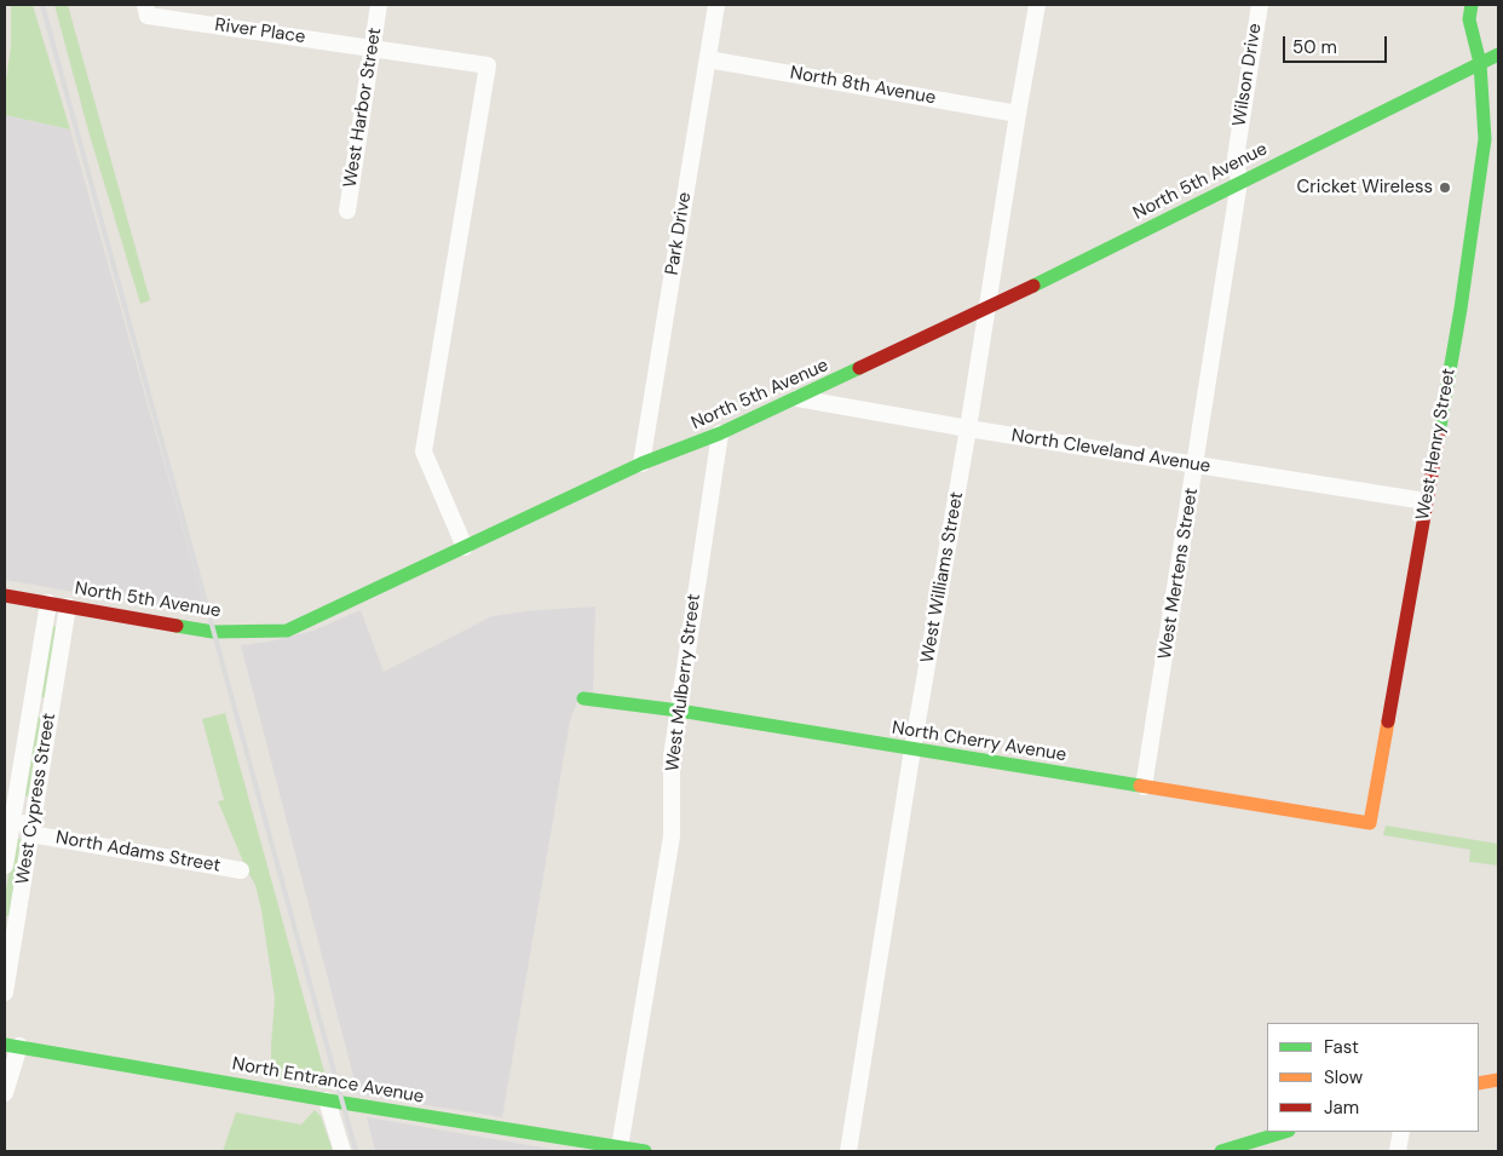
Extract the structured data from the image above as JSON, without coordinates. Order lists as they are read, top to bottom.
{
  "streets": {
    "street": [
      "River Place",
      "Wilson Drive",
      "North 8th Avenue",
      "West Harbor Street",
      "North 5th Avenue",
      "Park Drive",
      "West Henry Street",
      "North Cleveland Avenue",
      "West Mertens Street",
      "West Williams Street",
      "West Mulberry Street",
      "North Cherry Avenue",
      "West Cypress Street",
      "North Adams Street",
      "North Entrance Avenue"
    ]
  },
  "crossings": [
    ["River Place", "West Harbor Street"],
    ["River Place", "North 5th Avenue"],
    ["Wilson Drive", "North 5th Avenue"],
    ["Wilson Drive", "West Mertens Street"],
    ["North 8th Avenue", "Park Drive"],
    ["North 8th Avenue", "West Williams Street"],
    ["North 5th Avenue", "Park Drive"],
    ["North 5th Avenue", "West Henry Street"],
    ["North 5th Avenue", "North Cleveland Avenue"],
    ["North 5th Avenue", "West Mertens Street"],
    ["North 5th Avenue", "West Williams Street"],
    ["North 5th Avenue", "West Mulberry Street"],
    ["North 5th Avenue", "West Cypress Street"],
    ["West Henry Street", "North Cleveland Avenue"],
    ["West Henry Street", "North Cherry Avenue"],
    ["North Cleveland Avenue", "West Mertens Street"],
    ["North Cleveland Avenue", "West Williams Street"],
    ["West Mertens Street", "North Cherry Avenue"],
    ["West Williams Street", "North Cherry Avenue"],
    ["West Mulberry Street", "North Cherry Avenue"],
    ["West Mulberry Street", "North Entrance Avenue"],
    ["West Cypress Street", "North Adams Street"]
  ],
  "places": ["Cricket Wireless"],
  "legend": ["Fast", "Slow", "Jam"],
  "scale_bar": "50 m"
}
